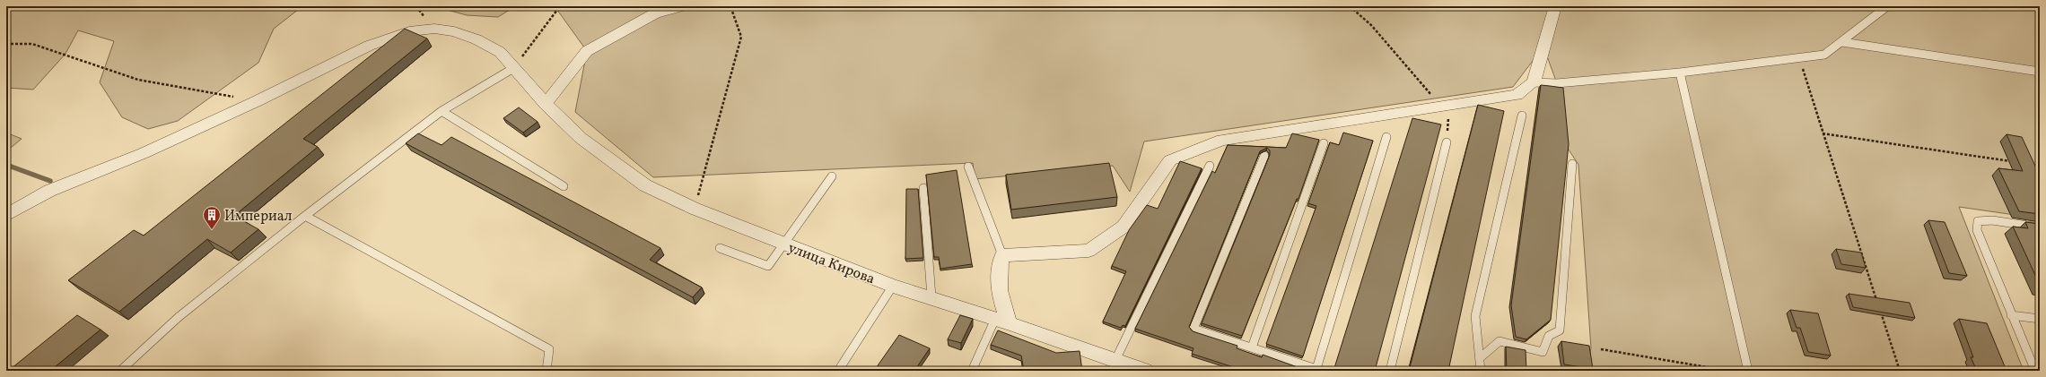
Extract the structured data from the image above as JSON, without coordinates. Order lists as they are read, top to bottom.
{
  "streets": {
    "street": ["улица Кирова"]
  },
  "places": {
    "building": ["Империал"]
  }
}
